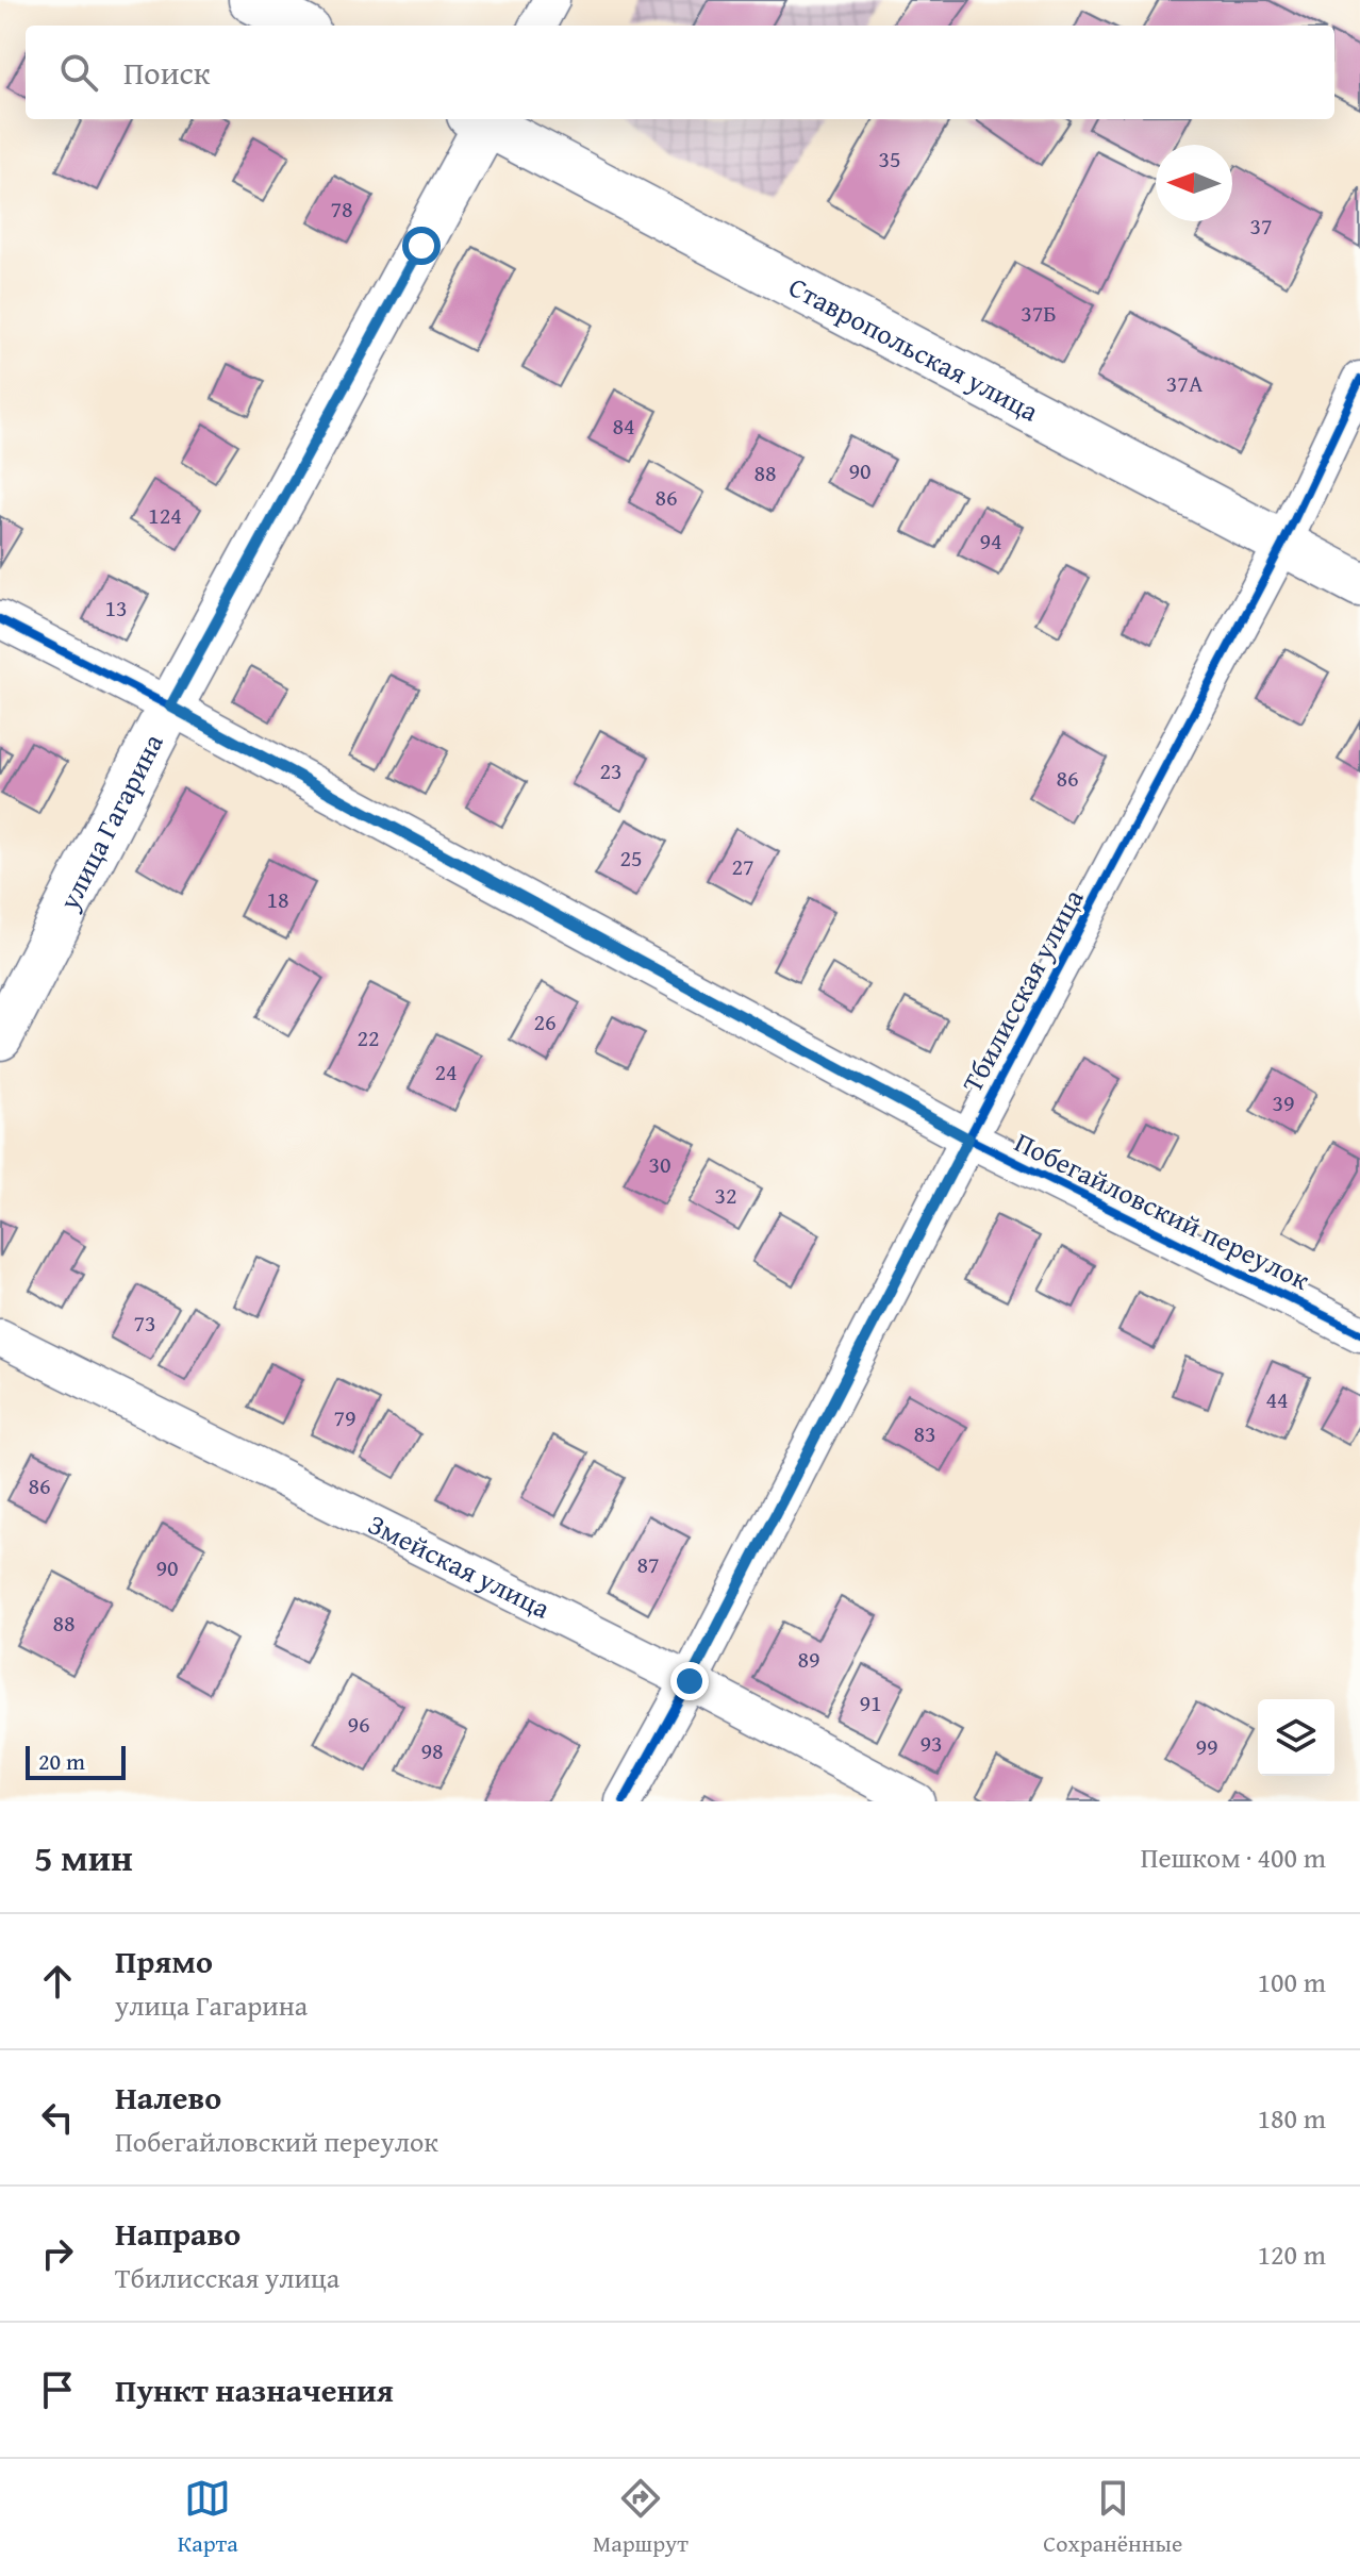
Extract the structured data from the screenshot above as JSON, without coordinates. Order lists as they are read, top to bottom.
{
  "streets": {
    "street": [
      "Ставропольская улица",
      "улица Гагарина",
      "Тбилисская улица",
      "Побегайловский переулок",
      "Змейская улица"
    ]
  },
  "crossings": [
    ["Ставропольская улица", "Тбилисская улица"],
    ["улица Гагарина", "Побегайловский переулок"],
    ["Тбилисская улица", "Побегайловский переулок"],
    ["Тбилисская улица", "Змейская улица"]
  ],
  "house_numbers": [
    "35",
    "78",
    "37",
    "37Б",
    "37А",
    "84",
    "90",
    "88",
    "86",
    "124",
    "94",
    "13",
    "23",
    "86",
    "25",
    "27",
    "18",
    "26",
    "22",
    "24",
    "39",
    "30",
    "32",
    "73",
    "44",
    "79",
    "83",
    "86",
    "87",
    "90",
    "88",
    "89",
    "91",
    "96",
    "93",
    "99",
    "98"
  ],
  "scale_bar": "20 m",
  "north": "left",
  "page": {
    "search": "Поиск",
    "scale": "20 m",
    "heading": ["5 мин", "Пешком · 400 m"],
    "list": [
      ["Прямо", "улица Гагарина", "100 m"],
      ["Налево", "Побегайловский переулок", "180 m"],
      ["Направо", "Тбилисская улица", "120 m"],
      "Пункт назначения"
    ],
    "nav": ["Карта", "Маршрут", "Сохранённые"]
  }
}
